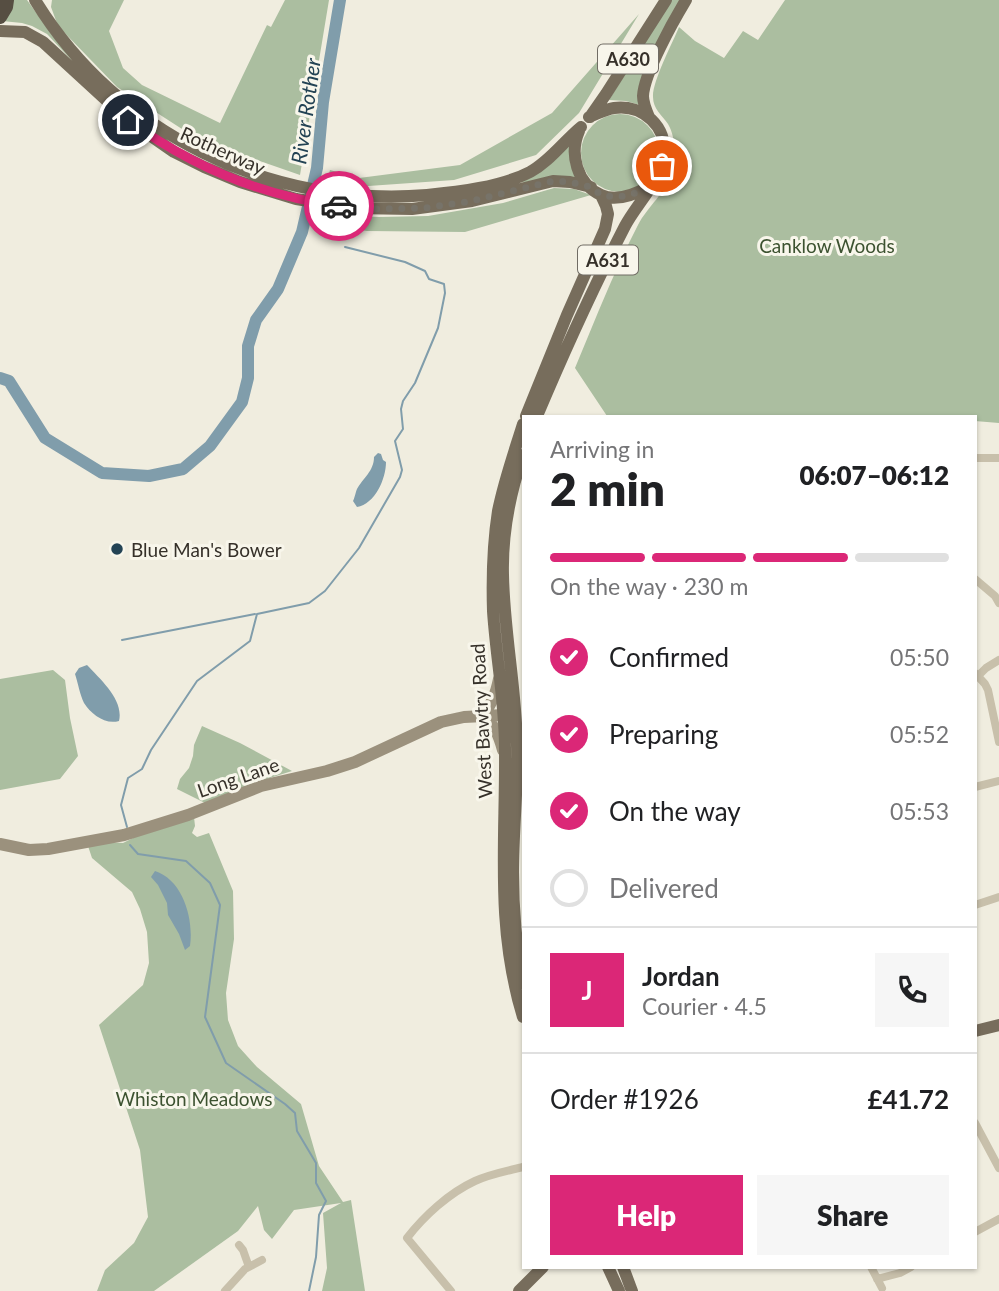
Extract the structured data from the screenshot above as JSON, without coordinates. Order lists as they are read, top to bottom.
{
  "streets": {
    "main road": [
      "A630",
      "Rotherway",
      "A631",
      "West Bawtry Road"
    ],
    "street": ["Long Lane"]
  },
  "crossings": [
    ["A630", "Rotherway"],
    ["A630", "A631"],
    ["Rotherway", "A631"],
    ["West Bawtry Road", "Long Lane"]
  ],
  "water": ["River Rother"],
  "parks": ["Canklow Woods", "Whiston Meadows"],
  "places": ["Blue Man's Bower"],
  "page": {
    "heading": ["2 min", "Arriving in", "06:07–06:12"],
    "panel": [
      "Jordan",
      "Courier · 4.5",
      "Order #1926",
      "£41.72"
    ],
    "bar": "On the way · 230 m",
    "list": [
      ["Confirmed", "05:50"],
      ["Preparing", "05:52"],
      ["On the way", "05:53"],
      "Delivered"
    ],
    "round": "J",
    "buttons": ["Help", "Share"]
  }
}
